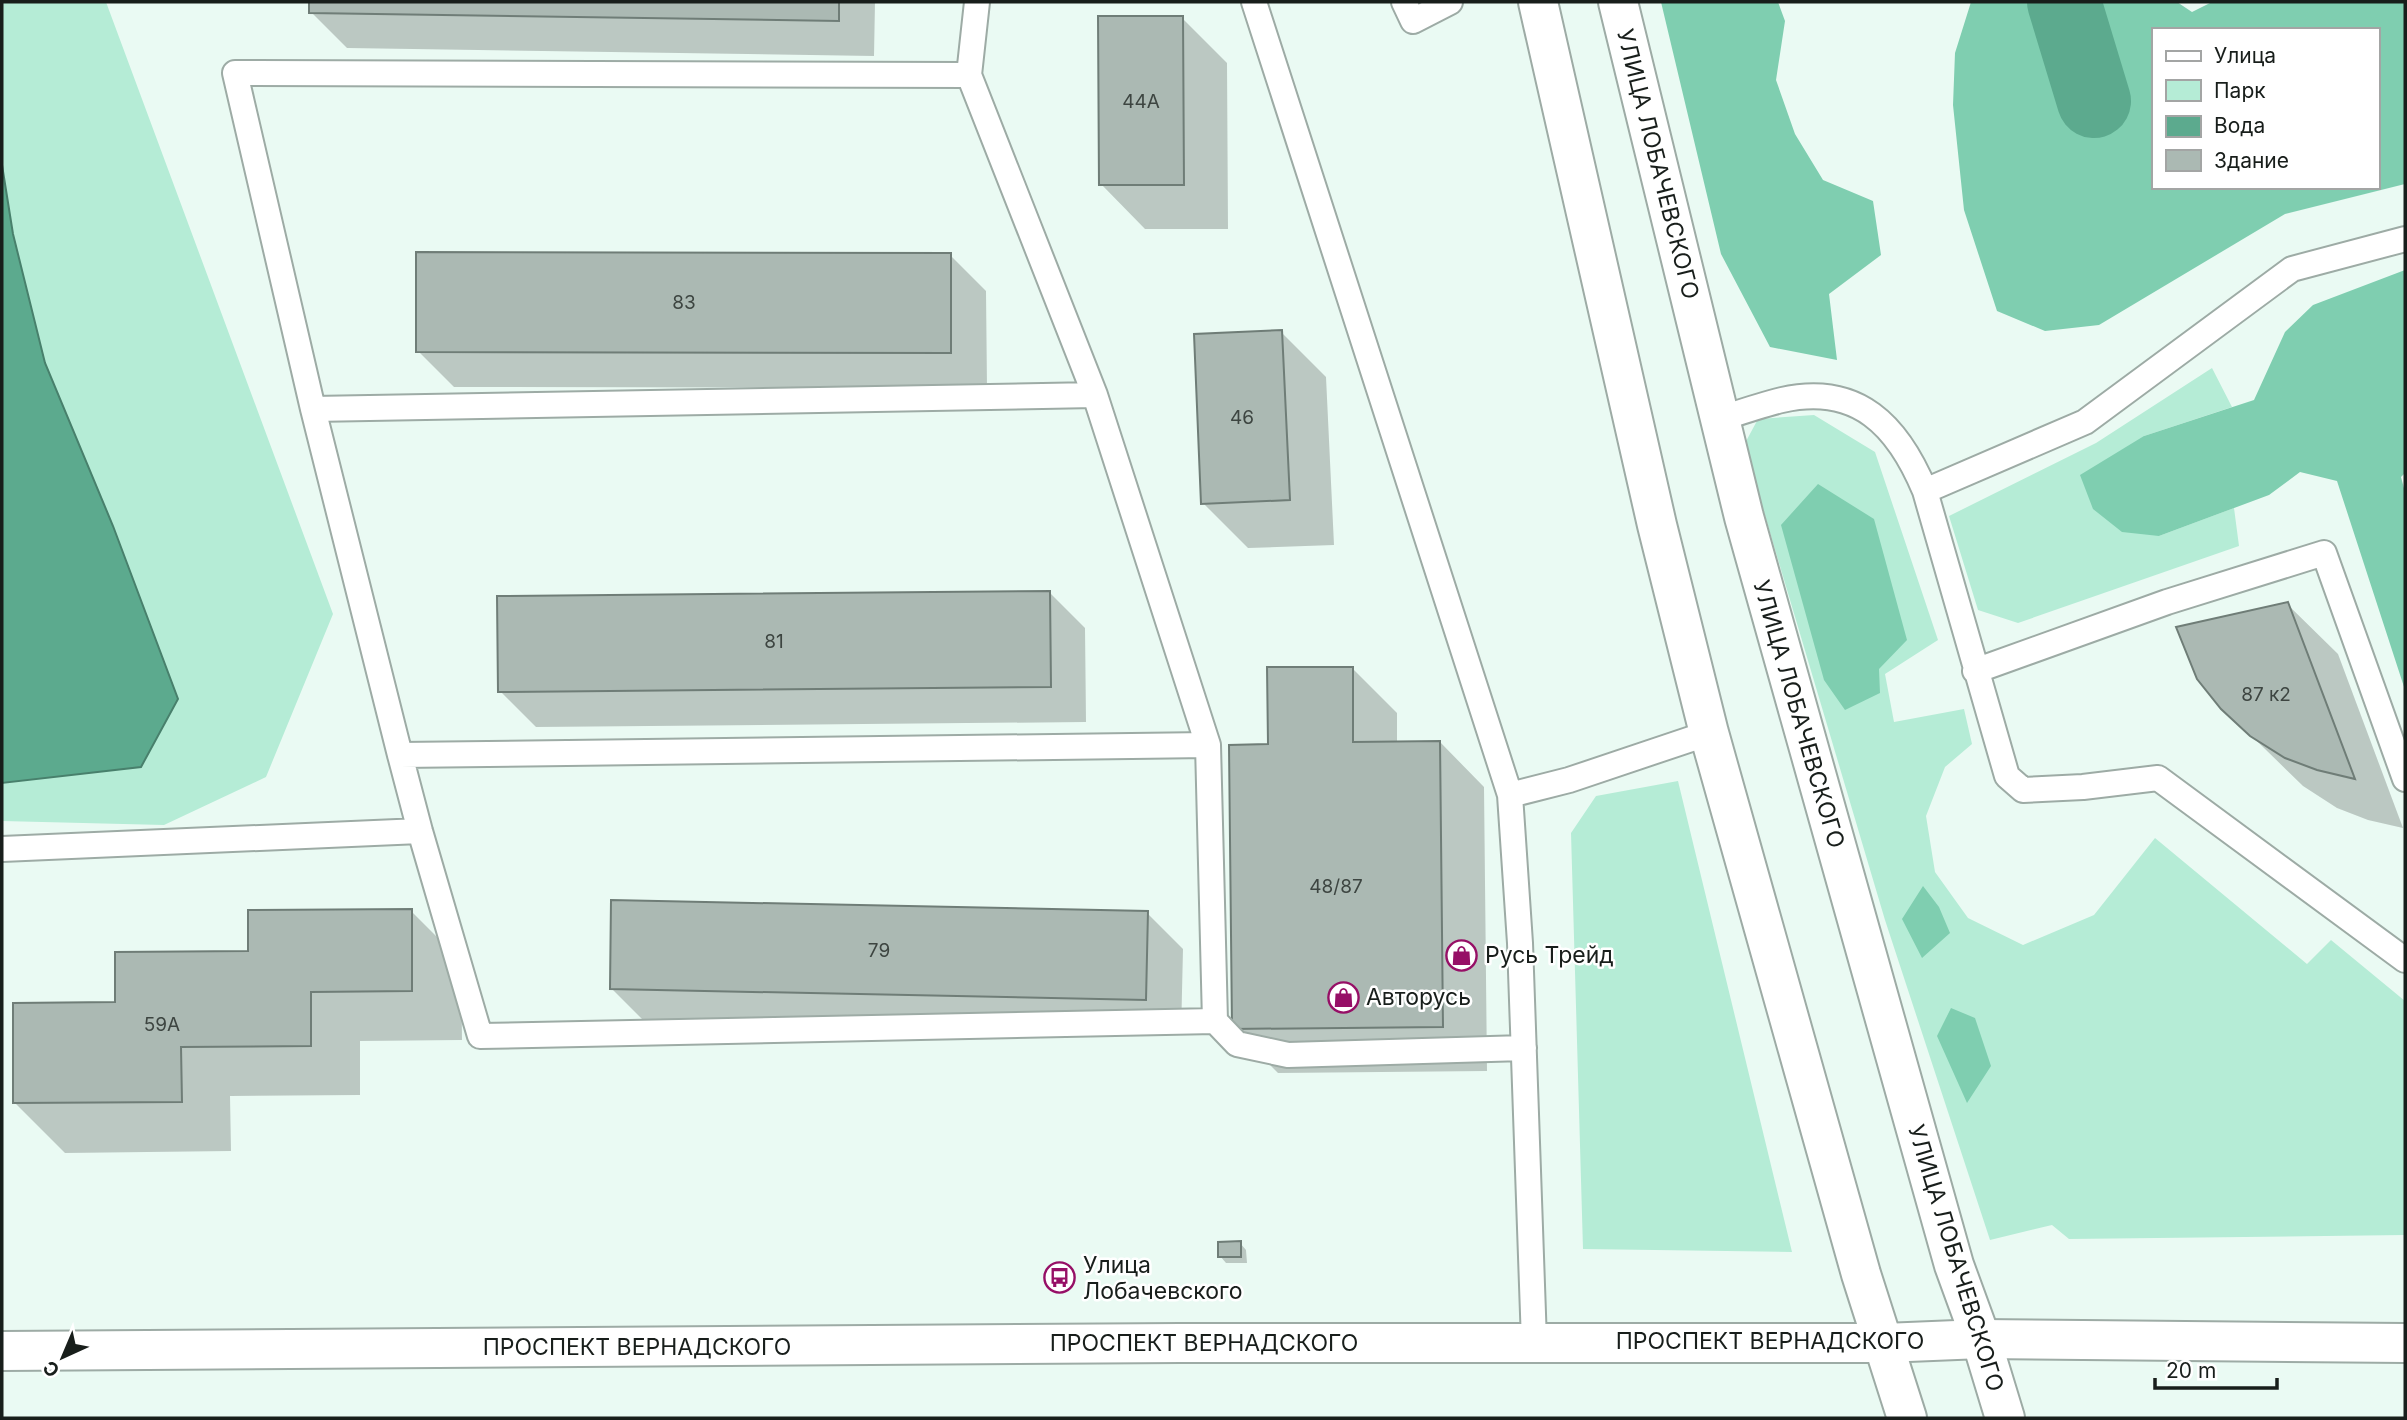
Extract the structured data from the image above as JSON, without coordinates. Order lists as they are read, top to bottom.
{
  "streets": {
    "main road": ["УЛИЦА ЛОБАЧЕВСКОГО", "ПРОСПЕКТ ВЕРНАДСКОГО"]
  },
  "crossings": [
    ["УЛИЦА ЛОБАЧЕВСКОГО", "ПРОСПЕКТ ВЕРНАДСКОГО"]
  ],
  "places": {
    "shop": ["Русь Трейд", "Авторусь"],
    "bus stop": ["Улица Лобачевского"]
  },
  "house_numbers": [
    "44А",
    "83",
    "46",
    "81",
    "87 к2",
    "48/87",
    "79",
    "59А"
  ],
  "legend": [
    "Улица",
    "Парк",
    "Вода",
    "Здание"
  ],
  "scale_bar": "20 m",
  "north": "bottom left"
}
